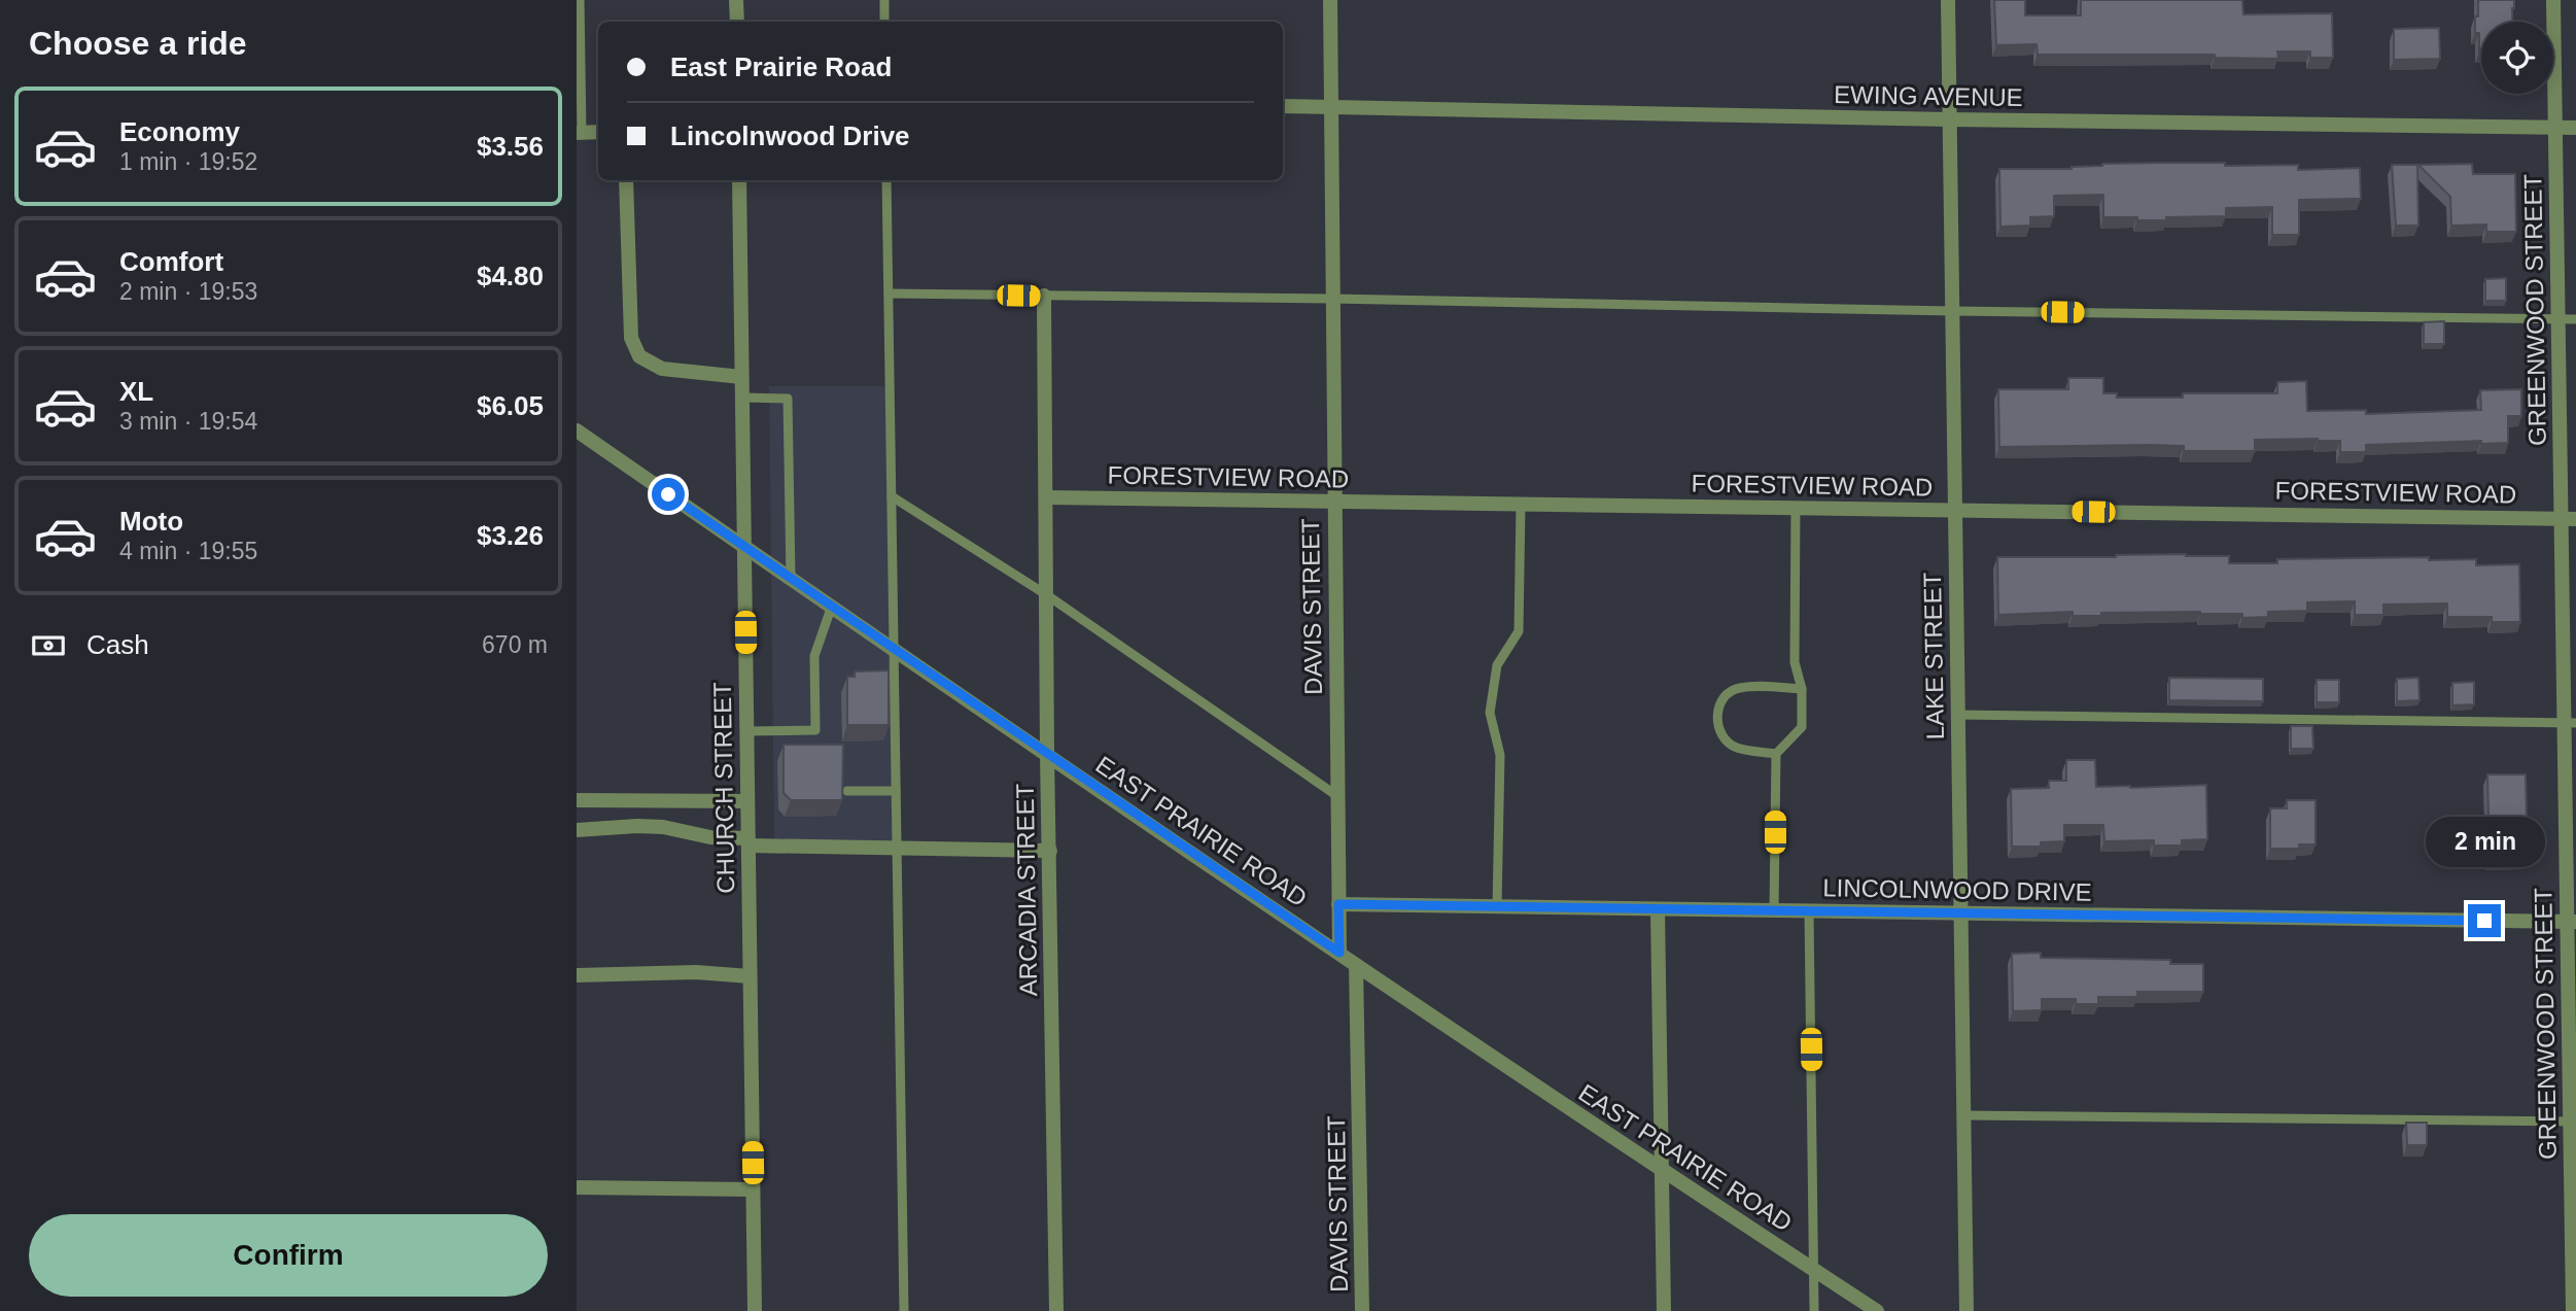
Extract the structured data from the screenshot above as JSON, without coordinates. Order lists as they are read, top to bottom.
{
  "streets": {
    "street": [
      "EWING AVENUE",
      "GREENWOOD STREET",
      "FORESTVIEW ROAD",
      "DAVIS STREET",
      "LAKE STREET",
      "CHURCH STREET",
      "EAST PRAIRIE ROAD",
      "ARCADIA STREET",
      "LINCOLNWOOD DRIVE"
    ]
  },
  "crossings": [
    ["EWING AVENUE", "GREENWOOD STREET"],
    ["EWING AVENUE", "DAVIS STREET"],
    ["EWING AVENUE", "LAKE STREET"],
    ["GREENWOOD STREET", "FORESTVIEW ROAD"],
    ["GREENWOOD STREET", "LINCOLNWOOD DRIVE"],
    ["FORESTVIEW ROAD", "DAVIS STREET"],
    ["FORESTVIEW ROAD", "LAKE STREET"],
    ["FORESTVIEW ROAD", "ARCADIA STREET"],
    ["DAVIS STREET", "EAST PRAIRIE ROAD"],
    ["DAVIS STREET", "LINCOLNWOOD DRIVE"],
    ["LAKE STREET", "LINCOLNWOOD DRIVE"],
    ["CHURCH STREET", "EAST PRAIRIE ROAD"],
    ["EAST PRAIRIE ROAD", "ARCADIA STREET"]
  ],
  "page": {
    "heading": "Choose a ride",
    "banner": ["East Prairie Road", "Lincolnwood Drive"],
    "list": [
      {
        "name": "Economy",
        "note": "1 min · 19:52",
        "value": "$3.56"
      },
      {
        "name": "Comfort",
        "note": "2 min · 19:53",
        "value": "$4.80"
      },
      {
        "name": "XL",
        "note": "3 min · 19:54",
        "value": "$6.05"
      },
      {
        "name": "Moto",
        "note": "4 min · 19:55",
        "value": "$3.26"
      }
    ],
    "pay": ["Cash", "670 m"],
    "bubble": "2 min",
    "buttons": "Confirm"
  }
}
